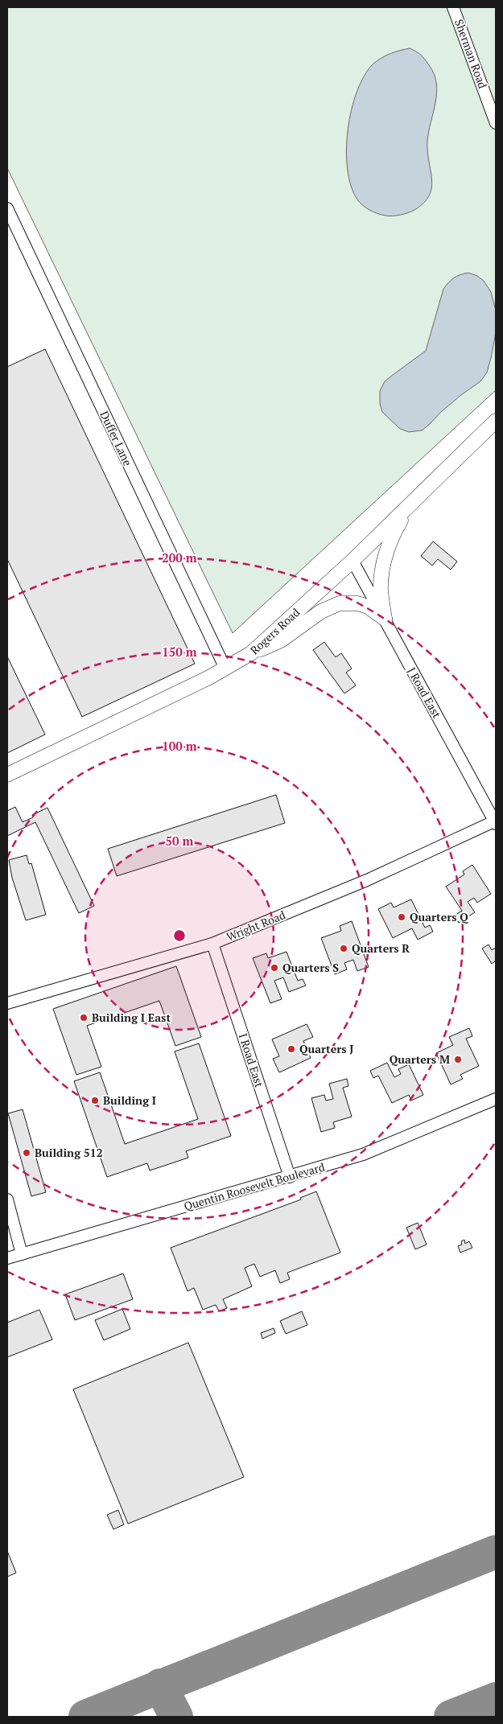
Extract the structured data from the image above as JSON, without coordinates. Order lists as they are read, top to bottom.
{
  "streets": {
    "street": [
      "Sherman Road",
      "Duffer Lane",
      "Rogers Road",
      "J Road East",
      "Wright Road",
      "I Road East",
      "Quentin Roosevelt Boulevard"
    ]
  },
  "crossings": [
    ["Duffer Lane", "Rogers Road"],
    ["Rogers Road", "J Road East"],
    ["J Road East", "Wright Road"],
    ["Wright Road", "I Road East"],
    ["I Road East", "Quentin Roosevelt Boulevard"]
  ],
  "places": [
    "Quarters Q",
    "Quarters R",
    "Quarters S",
    "Building I East",
    "Quarters J",
    "Quarters M",
    "Building I",
    "Building 512"
  ],
  "rings": [
    "200 m",
    "150 m",
    "100 m",
    "50 m"
  ]
}
